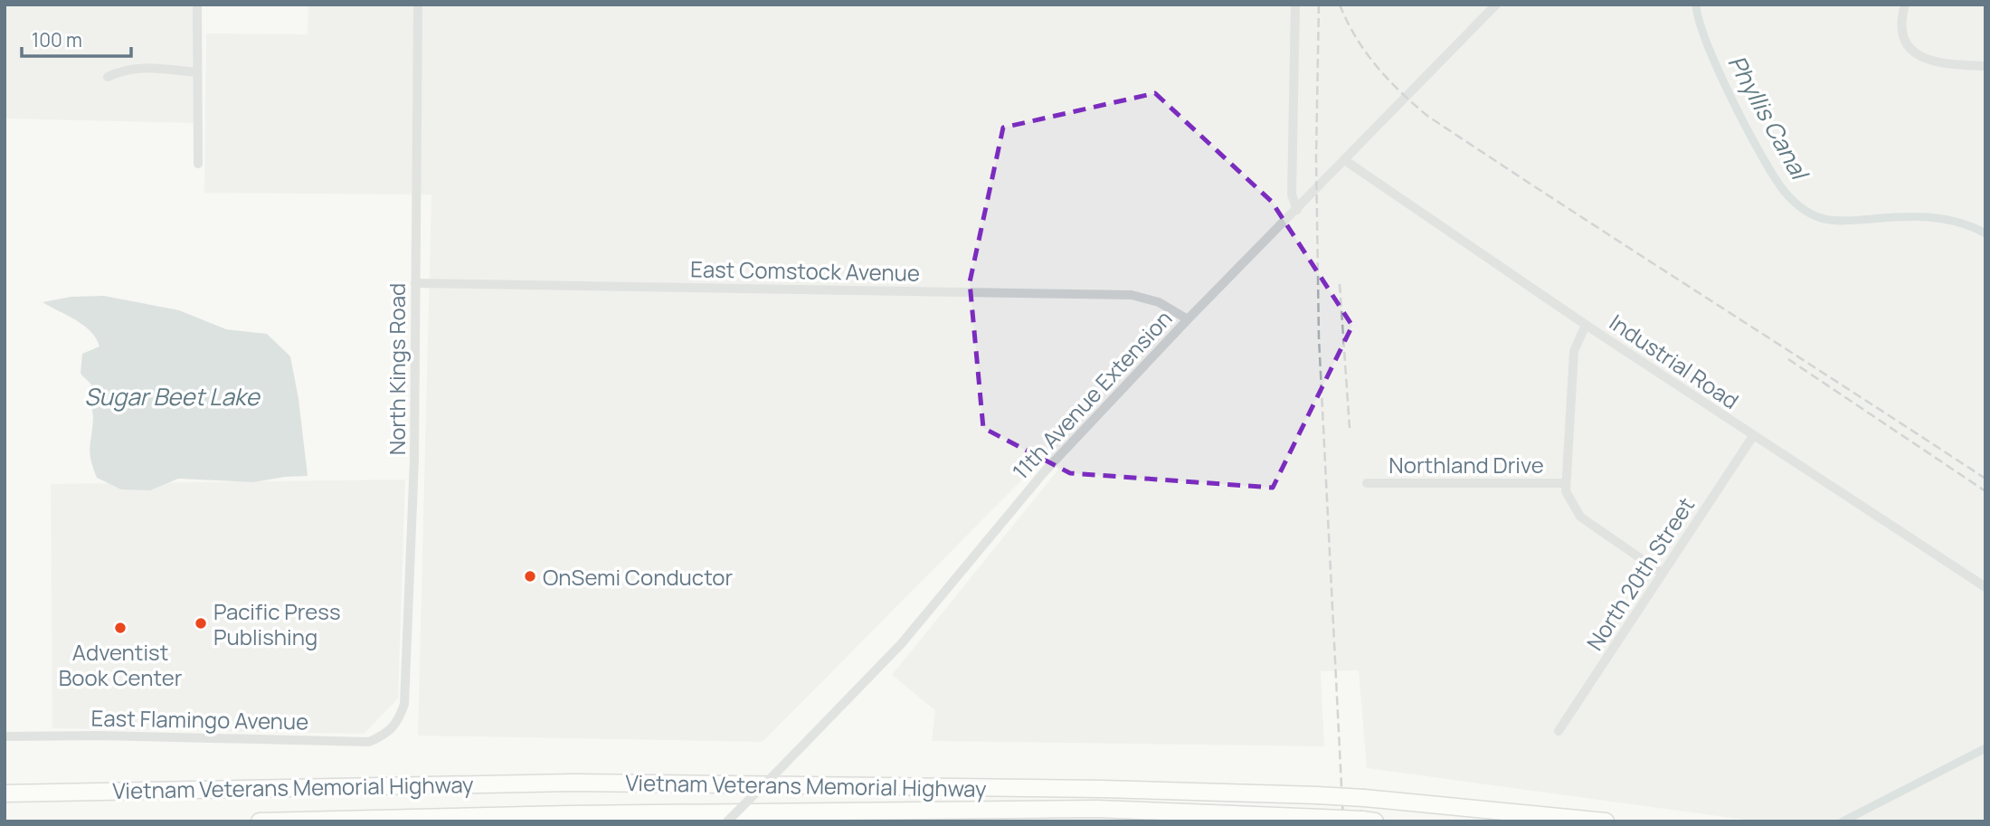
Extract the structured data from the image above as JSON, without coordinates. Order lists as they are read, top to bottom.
{
  "streets": {
    "highway": ["Vietnam Veterans Memorial Highway"],
    "street": [
      "East Comstock Avenue",
      "Industrial Road",
      "North Kings Road",
      "11th Avenue Extension",
      "Northland Drive",
      "North 20th Street",
      "East Flamingo Avenue"
    ]
  },
  "crossings": [
    ["East Comstock Avenue", "North Kings Road"],
    ["East Comstock Avenue", "11th Avenue Extension"],
    ["Industrial Road", "11th Avenue Extension"],
    ["Industrial Road", "North 20th Street"],
    ["North Kings Road", "East Flamingo Avenue"]
  ],
  "water": ["Phyllis Canal", "Sugar Beet Lake"],
  "places": ["OnSemi Conductor", "Pacific Press Publishing", "Adventist Book Center"],
  "scale_bar": "100 m"
}
